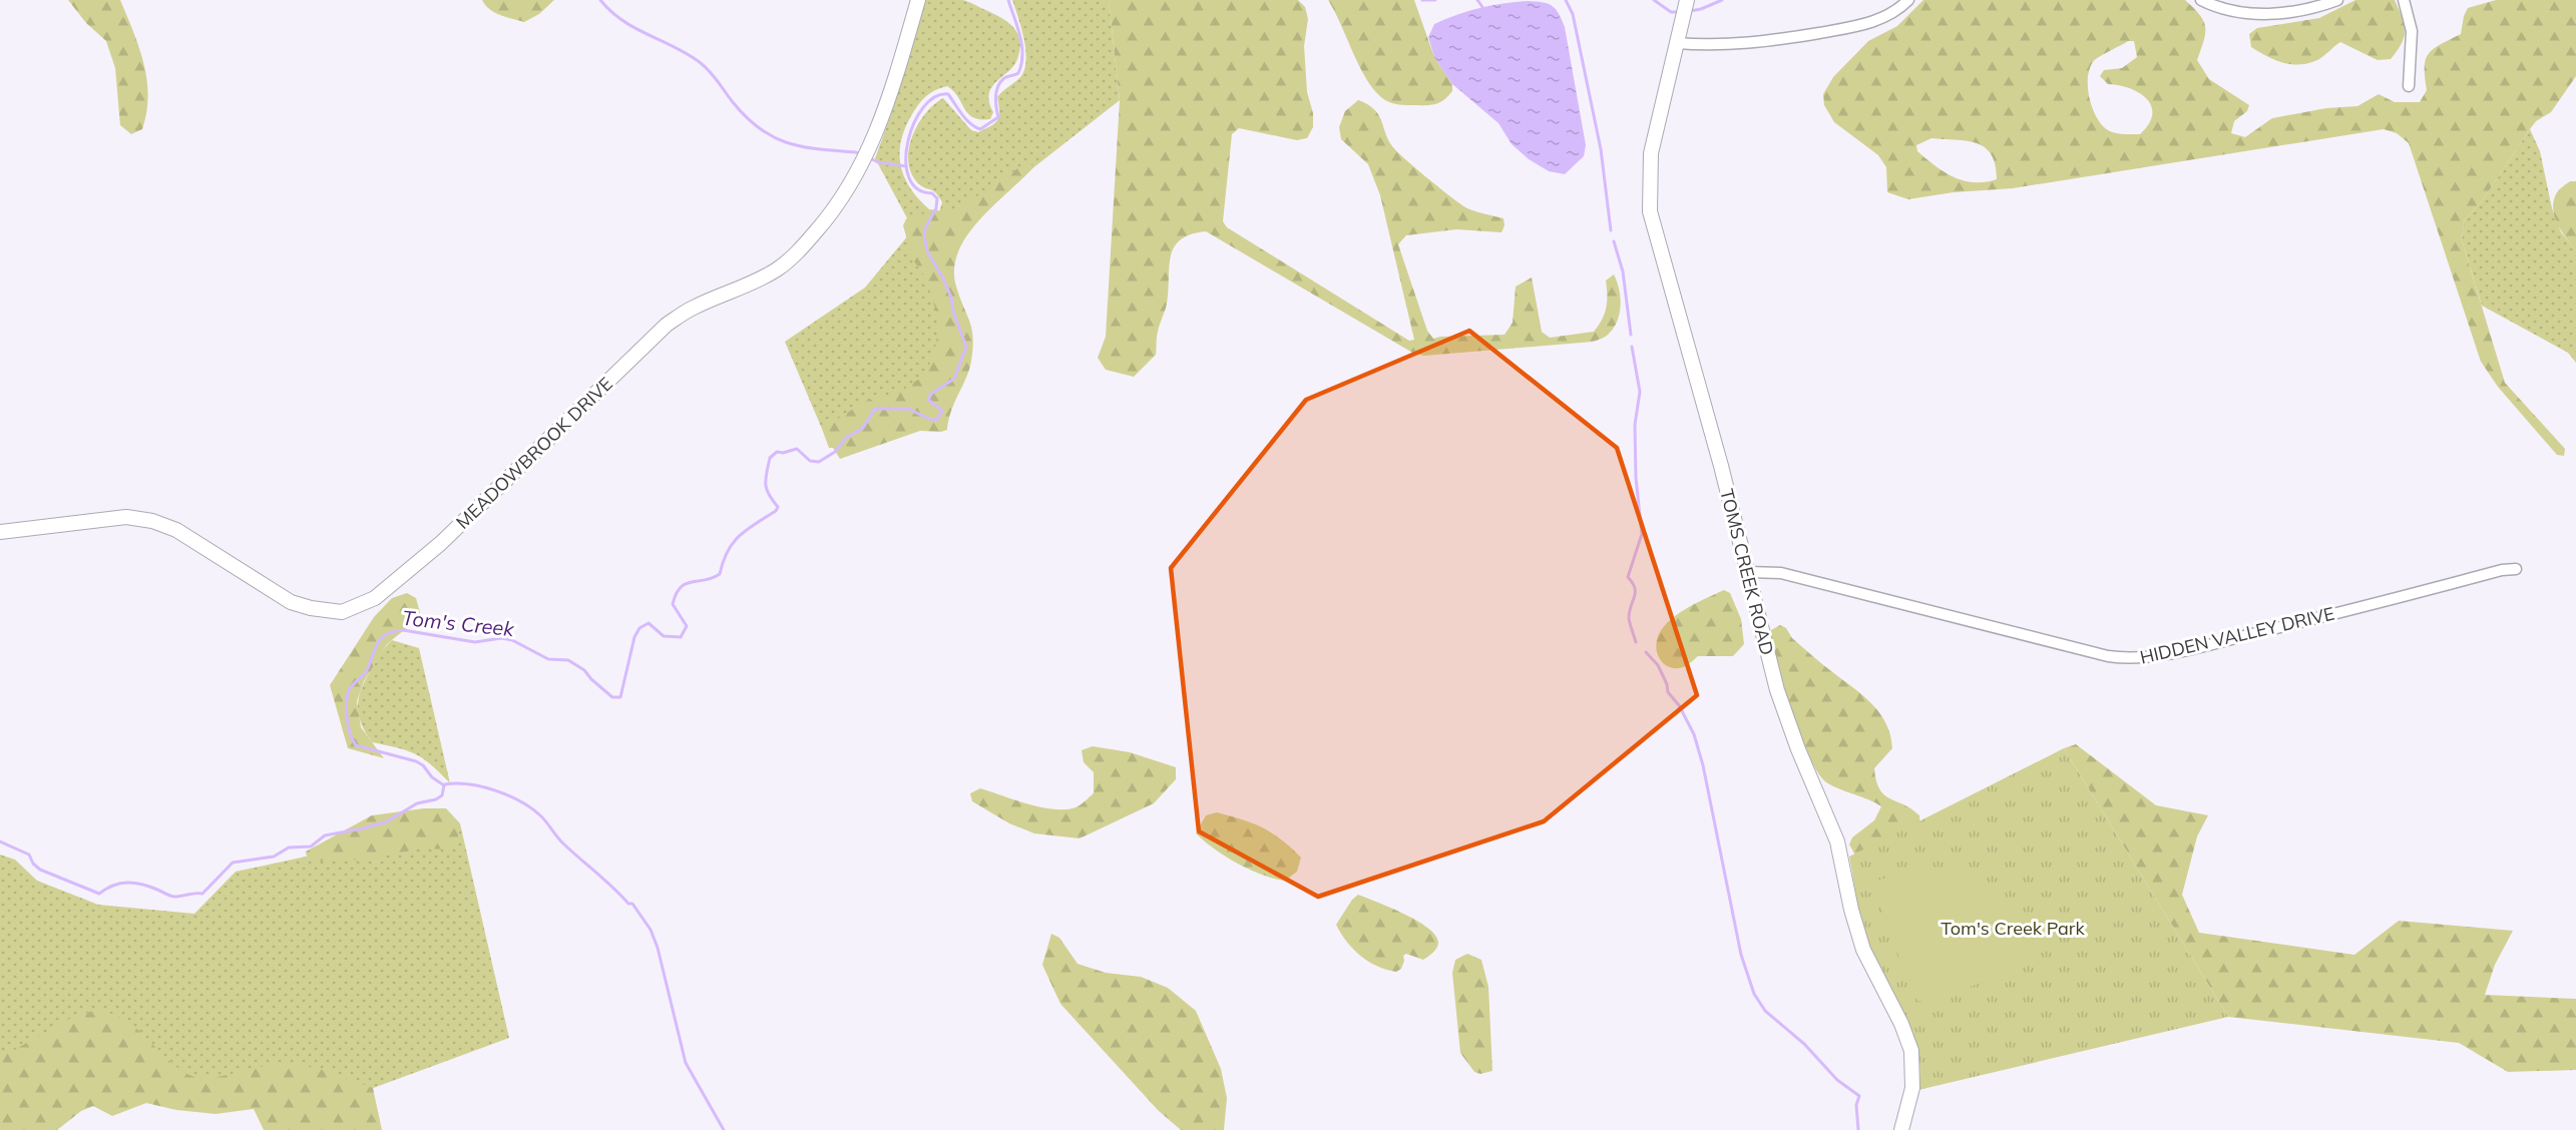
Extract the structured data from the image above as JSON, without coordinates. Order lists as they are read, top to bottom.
{
  "streets": {
    "street": ["MEADOWBROOK DRIVE", "TOMS CREEK ROAD", "HIDDEN VALLEY DRIVE"]
  },
  "crossings": [
    ["TOMS CREEK ROAD", "HIDDEN VALLEY DRIVE"]
  ],
  "water": ["Tom's Creek"],
  "parks": ["Tom's Creek Park"]
}
